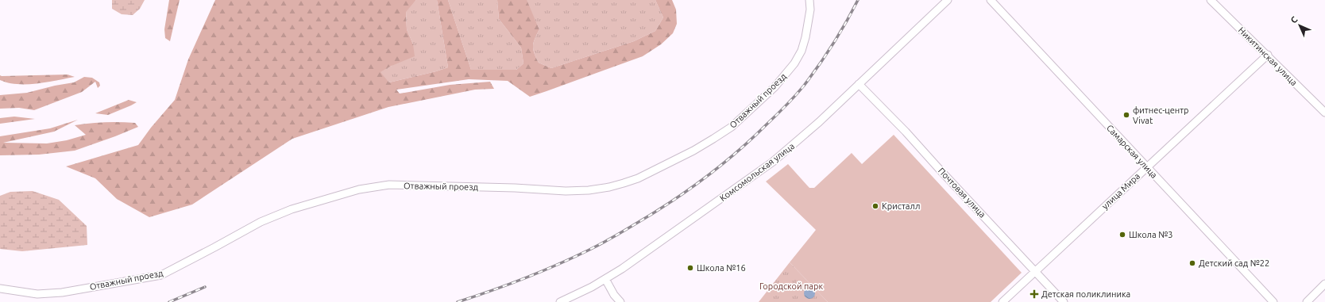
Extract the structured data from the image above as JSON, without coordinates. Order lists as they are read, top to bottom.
{
  "streets": {
    "street": [
      "Никитинская улица",
      "Отважный проезд",
      "Самарская улица",
      "Комсомольская улица",
      "улица Мира",
      "Почтовая улица"
    ]
  },
  "crossings": [
    ["Никитинская улица", "улица Мира"],
    ["Самарская улица", "улица Мира"],
    ["Комсомольская улица", "Почтовая улица"],
    ["улица Мира", "Почтовая улица"]
  ],
  "parks": ["Городской парк"],
  "places": {
    "other": [
      "фитнес-центр Vivat",
      "Кристалл",
      "Школа №3",
      "Детский сад №22",
      "Школа №16"
    ],
    "health": ["Детская поликлиника"]
  },
  "north": "top left"
}
